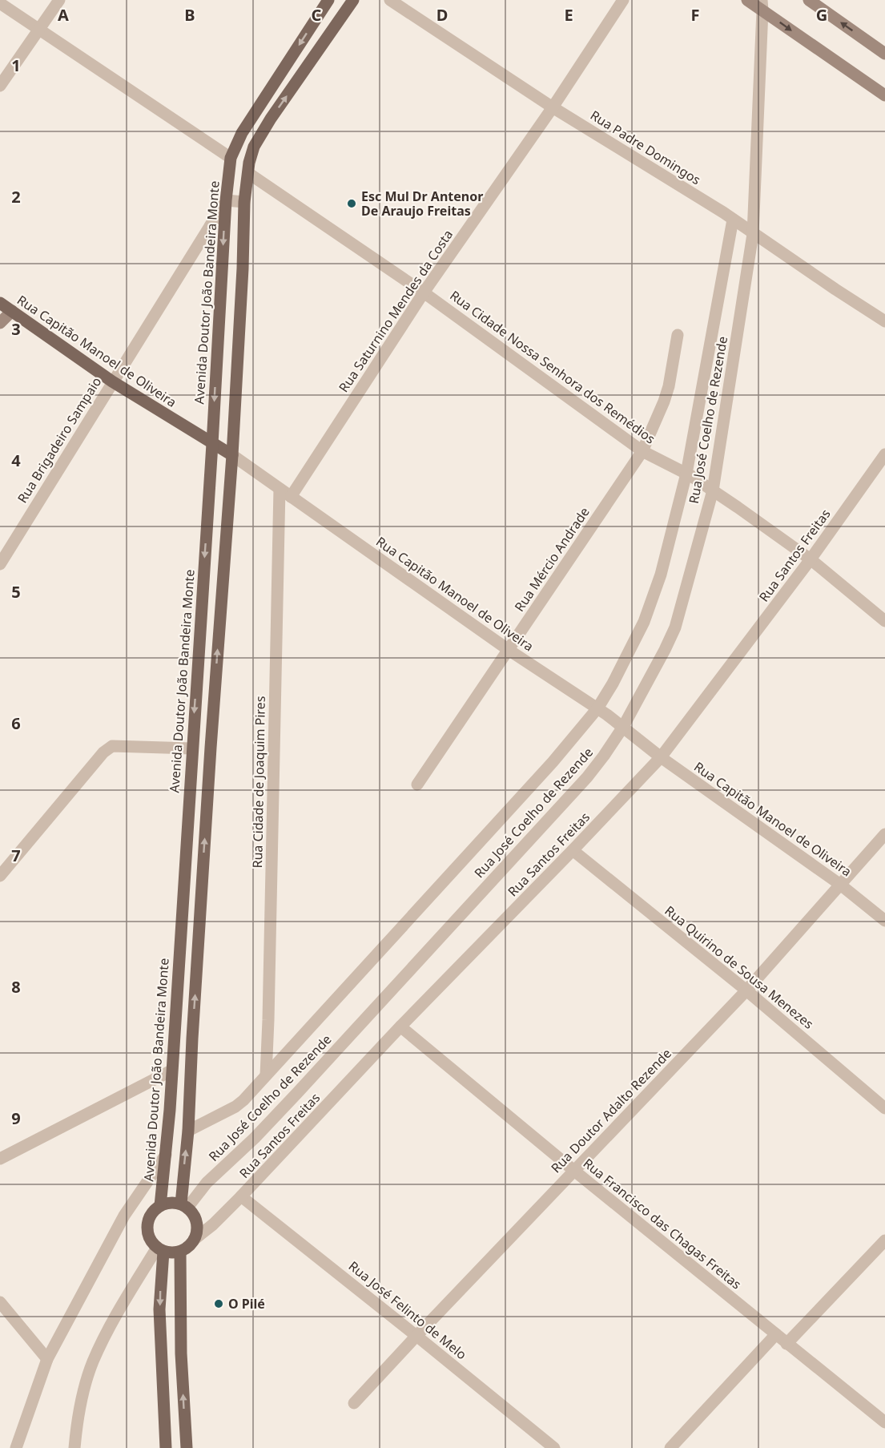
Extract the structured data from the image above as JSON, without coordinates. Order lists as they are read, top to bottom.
{
  "streets": {
    "main road": ["Avenida Doutor João Bandeira Monte", "Rua Capitão Manoel de Oliveira"],
    "street": [
      "Rua Padre Domingos",
      "Rua Saturnino Mendes da Costa",
      "Rua Cidade Nossa Senhora dos Remédios",
      "Rua José Coelho de Rezende",
      "Rua Brigadeiro Sampaio",
      "Rua Santos Freitas",
      "Rua Mércio Andrade",
      "Rua Cidade de Joaquim Pires",
      "Rua Quirino de Sousa Menezes",
      "Rua Doutor Adalto Rezende",
      "Rua Francisco das Chagas Freitas",
      "Rua José Felinto de Melo"
    ]
  },
  "crossings": [
    ["Rua Padre Domingos", "Rua Saturnino Mendes da Costa"],
    ["Rua Padre Domingos", "Rua José Coelho de Rezende"],
    ["Avenida Doutor João Bandeira Monte", "Rua Capitão Manoel de Oliveira"],
    ["Avenida Doutor João Bandeira Monte", "Rua José Coelho de Rezende"],
    ["Avenida Doutor João Bandeira Monte", "Rua Brigadeiro Sampaio"],
    ["Avenida Doutor João Bandeira Monte", "Rua Santos Freitas"],
    ["Rua Saturnino Mendes da Costa", "Rua Capitão Manoel de Oliveira"],
    ["Rua Saturnino Mendes da Costa", "Rua Cidade Nossa Senhora dos Remédios"],
    ["Rua Capitão Manoel de Oliveira", "Rua José Coelho de Rezende"],
    ["Rua Capitão Manoel de Oliveira", "Rua Brigadeiro Sampaio"],
    ["Rua Capitão Manoel de Oliveira", "Rua Santos Freitas"],
    ["Rua Capitão Manoel de Oliveira", "Rua Mércio Andrade"],
    ["Rua Capitão Manoel de Oliveira", "Rua Cidade de Joaquim Pires"],
    ["Rua Capitão Manoel de Oliveira", "Rua Doutor Adalto Rezende"],
    ["Rua Cidade Nossa Senhora dos Remédios", "Rua José Coelho de Rezende"],
    ["Rua Cidade Nossa Senhora dos Remédios", "Rua Santos Freitas"],
    ["Rua Cidade Nossa Senhora dos Remédios", "Rua Mércio Andrade"],
    ["Rua José Coelho de Rezende", "Rua Santos Freitas"],
    ["Rua José Coelho de Rezende", "Rua Cidade de Joaquim Pires"],
    ["Rua Santos Freitas", "Rua Quirino de Sousa Menezes"],
    ["Rua Santos Freitas", "Rua Francisco das Chagas Freitas"],
    ["Rua Santos Freitas", "Rua José Felinto de Melo"],
    ["Rua Quirino de Sousa Menezes", "Rua Doutor Adalto Rezende"],
    ["Rua Doutor Adalto Rezende", "Rua Francisco das Chagas Freitas"],
    ["Rua Doutor Adalto Rezende", "Rua José Felinto de Melo"]
  ],
  "places": ["Esc Mul Dr Antenor De Araujo Freitas", "O Pilé"],
  "grid": {
    "columns": [
      "A",
      "B",
      "C",
      "D",
      "E",
      "F",
      "G"
    ],
    "rows": [
      "1",
      "2",
      "3",
      "4",
      "5",
      "6",
      "7",
      "8",
      "9"
    ]
  }
}
